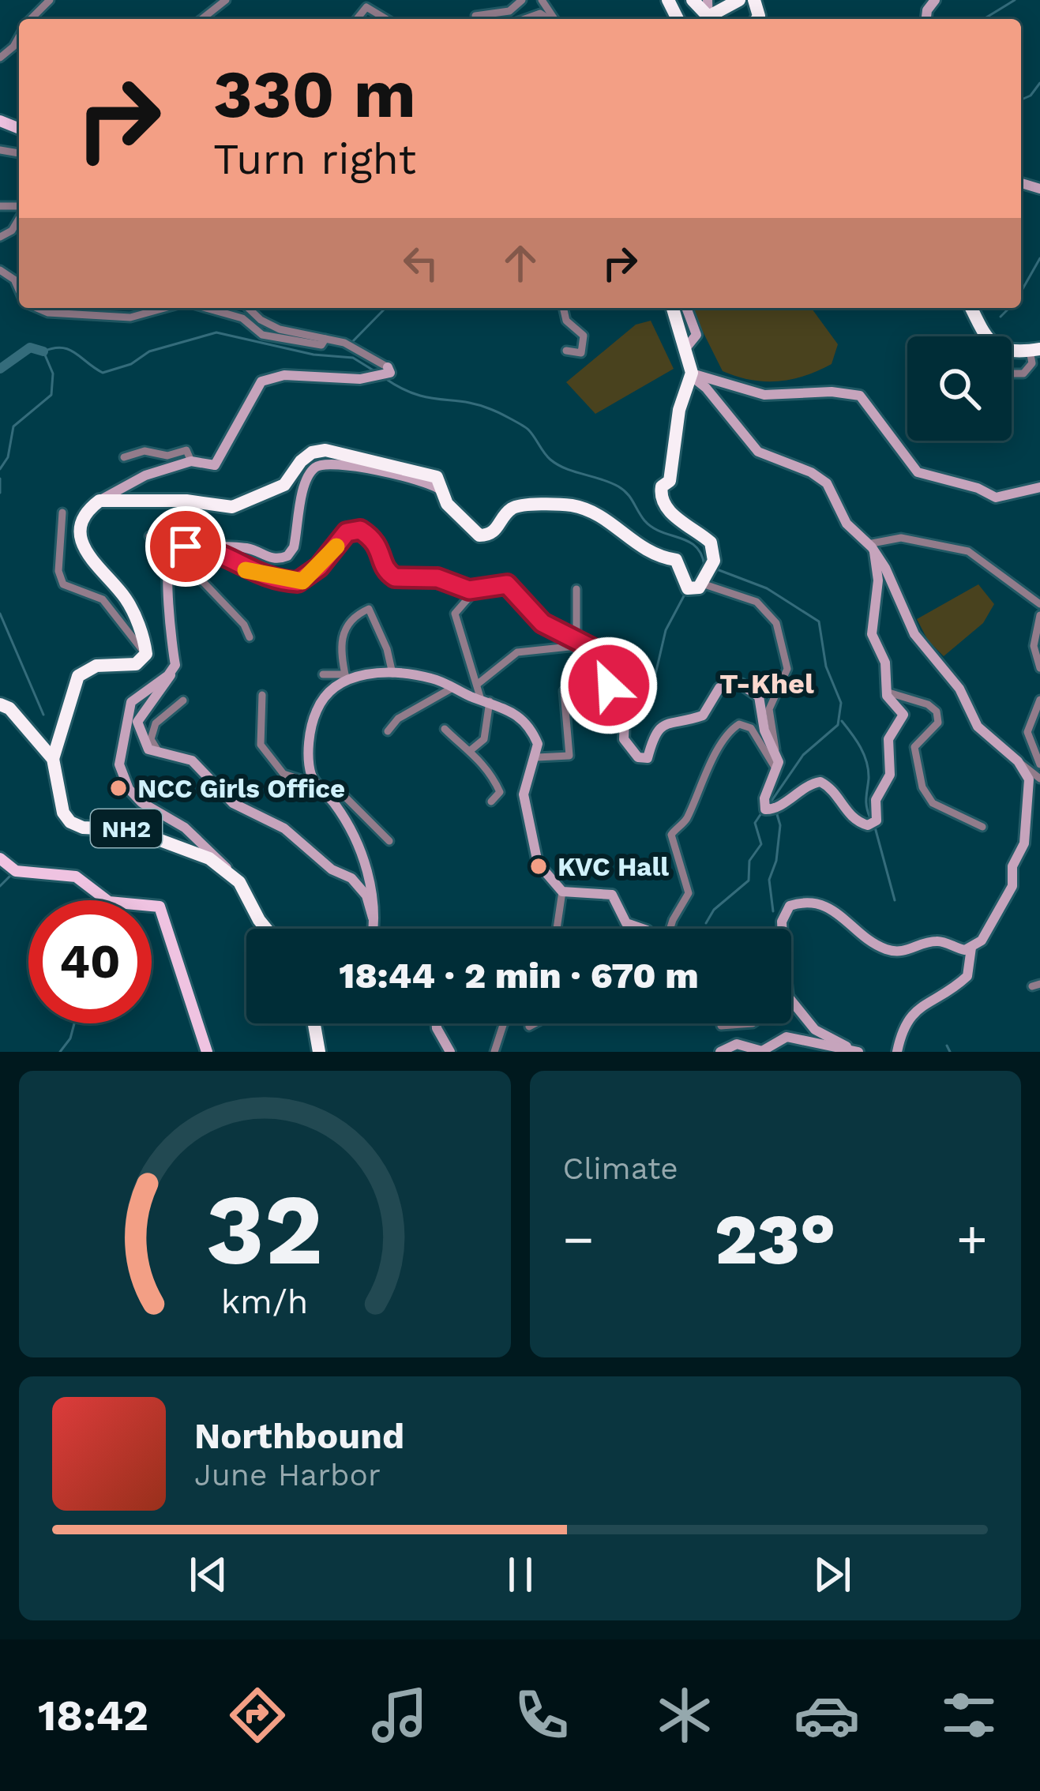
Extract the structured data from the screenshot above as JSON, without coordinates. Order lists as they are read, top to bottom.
{
  "streets": {
    "highway": ["NH2"]
  },
  "districts": ["T-Khel"],
  "places": ["NCC Girls Office", "KVC Hall"],
  "page": {
    "turn": ["330 m", "Turn right"],
    "limit": "40",
    "trip": "18:44 · 2 min · 670 m",
    "tile": "Climate",
    "heat": ["−", "23°", "+"],
    "song": ["Northbound", "June Harbor"],
    "tabs": "18:42",
    "gauge": ["32", "km/h"]
  }
}
